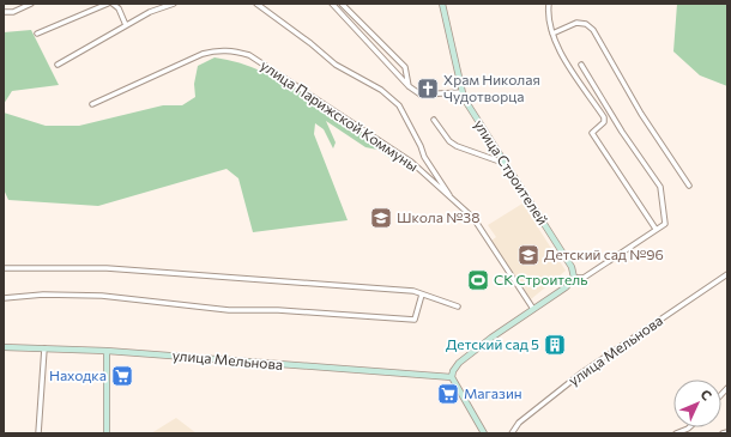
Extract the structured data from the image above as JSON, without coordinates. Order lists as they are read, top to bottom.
{
  "streets": {
    "main road": ["улица Строителей", "улица Мельнова"],
    "street": ["улица Парижской Коммуны"]
  },
  "places": {
    "church": ["Храм Николая Чудотворца"],
    "school or university": ["Школа №38", "Детский сад №96"],
    "sports": ["СК Строитель"],
    "building": ["Детский сад 5"],
    "supermarket": ["Находка", "Магазин"]
  },
  "north": "top right"
}
